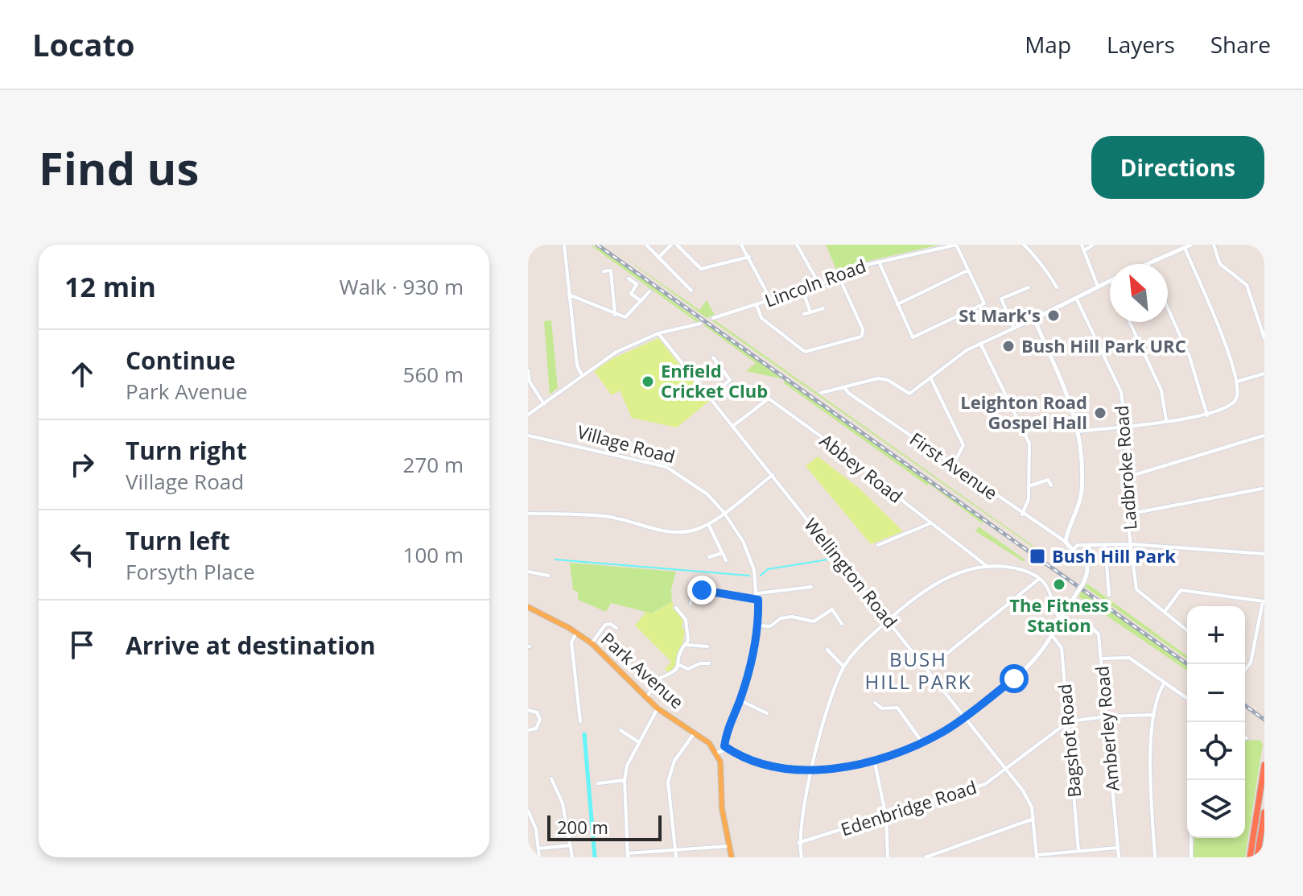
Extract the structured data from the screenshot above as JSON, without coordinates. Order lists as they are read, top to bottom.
{
  "streets": {
    "main road": ["Park Avenue"],
    "street": [
      "Lincoln Road",
      "Village Road",
      "First Avenue",
      "Ladbroke Road",
      "Abbey Road",
      "Wellington Road",
      "Amberley Road",
      "Bagshot Road",
      "Edenbridge Road"
    ]
  },
  "crossings": [
    ["Abbey Road", "Wellington Road"],
    ["Wellington Road", "Edenbridge Road"],
    ["Bagshot Road", "Edenbridge Road"]
  ],
  "districts": ["BUSH HILL PARK"],
  "places": {
    "other": [
      "St Mark's",
      "Bush Hill Park URC",
      "Enfield Cricket Club",
      "Leighton Road Gospel Hall",
      "The Fitness Station"
    ],
    "transit": ["Bush Hill Park"]
  },
  "scale_bar": "200 m",
  "north": "top left",
  "page": {
    "header": "Locato",
    "nav": ["Map", "Layers", "Share"],
    "buttons": "Directions",
    "title": "Find us",
    "heading": ["12 min", "Walk · 930 m"],
    "list": [
      ["Continue", "Park Avenue", "560 m"],
      ["Turn right", "Village Road", "270 m"],
      ["Turn left", "Forsyth Place", "100 m"],
      "Arrive at destination"
    ],
    "map_buttons": ["+", "−"],
    "scale": "200 m"
  }
}
